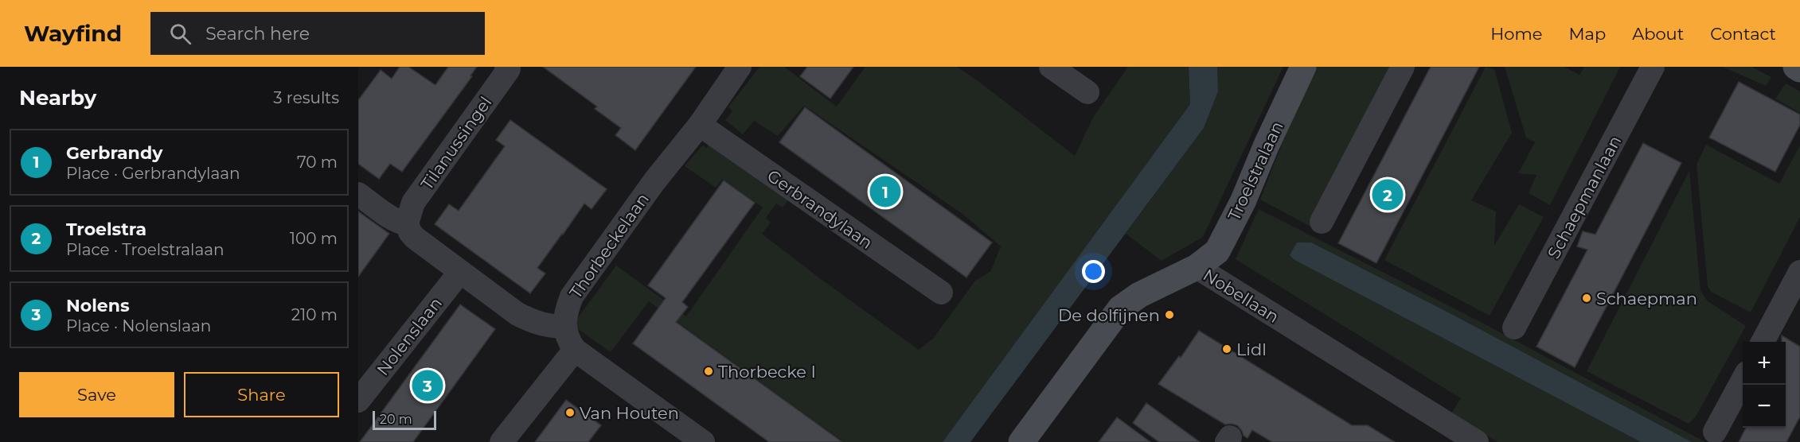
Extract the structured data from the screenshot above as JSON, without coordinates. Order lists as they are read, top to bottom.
{
  "streets": {
    "street": [
      "Tilanussingel",
      "Troelstralaan",
      "Schaepmanlaan",
      "Gerbrandylaan",
      "Thorbeckelaan",
      "Nobellaan",
      "Nolenslaan"
    ]
  },
  "crossings": [
    ["Troelstralaan", "Nobellaan"],
    ["Gerbrandylaan", "Thorbeckelaan"]
  ],
  "places": [
    "Schaepman",
    "De dolfijnen",
    "Lidl",
    "Thorbecke I",
    "Van Houten"
  ],
  "scale_bar": "20 m",
  "page": {
    "header": "Wayfind",
    "search": "Search here",
    "nav": [
      "Home",
      "Map",
      "About",
      "Contact"
    ],
    "heading": ["Nearby", "3 results"],
    "list": [
      {
        "mark": "1",
        "name": "Gerbrandy",
        "note": "Place · Gerbrandylaan",
        "value": "70 m"
      },
      {
        "mark": "2",
        "name": "Troelstra",
        "note": "Place · Troelstralaan",
        "value": "100 m"
      },
      {
        "mark": "3",
        "name": "Nolens",
        "note": "Place · Nolenslaan",
        "value": "210 m"
      }
    ],
    "pins": ["1", "2", "3"],
    "map_buttons": ["+", "−"],
    "buttons": ["Save", "Share"],
    "scale": "20 m"
  }
}
